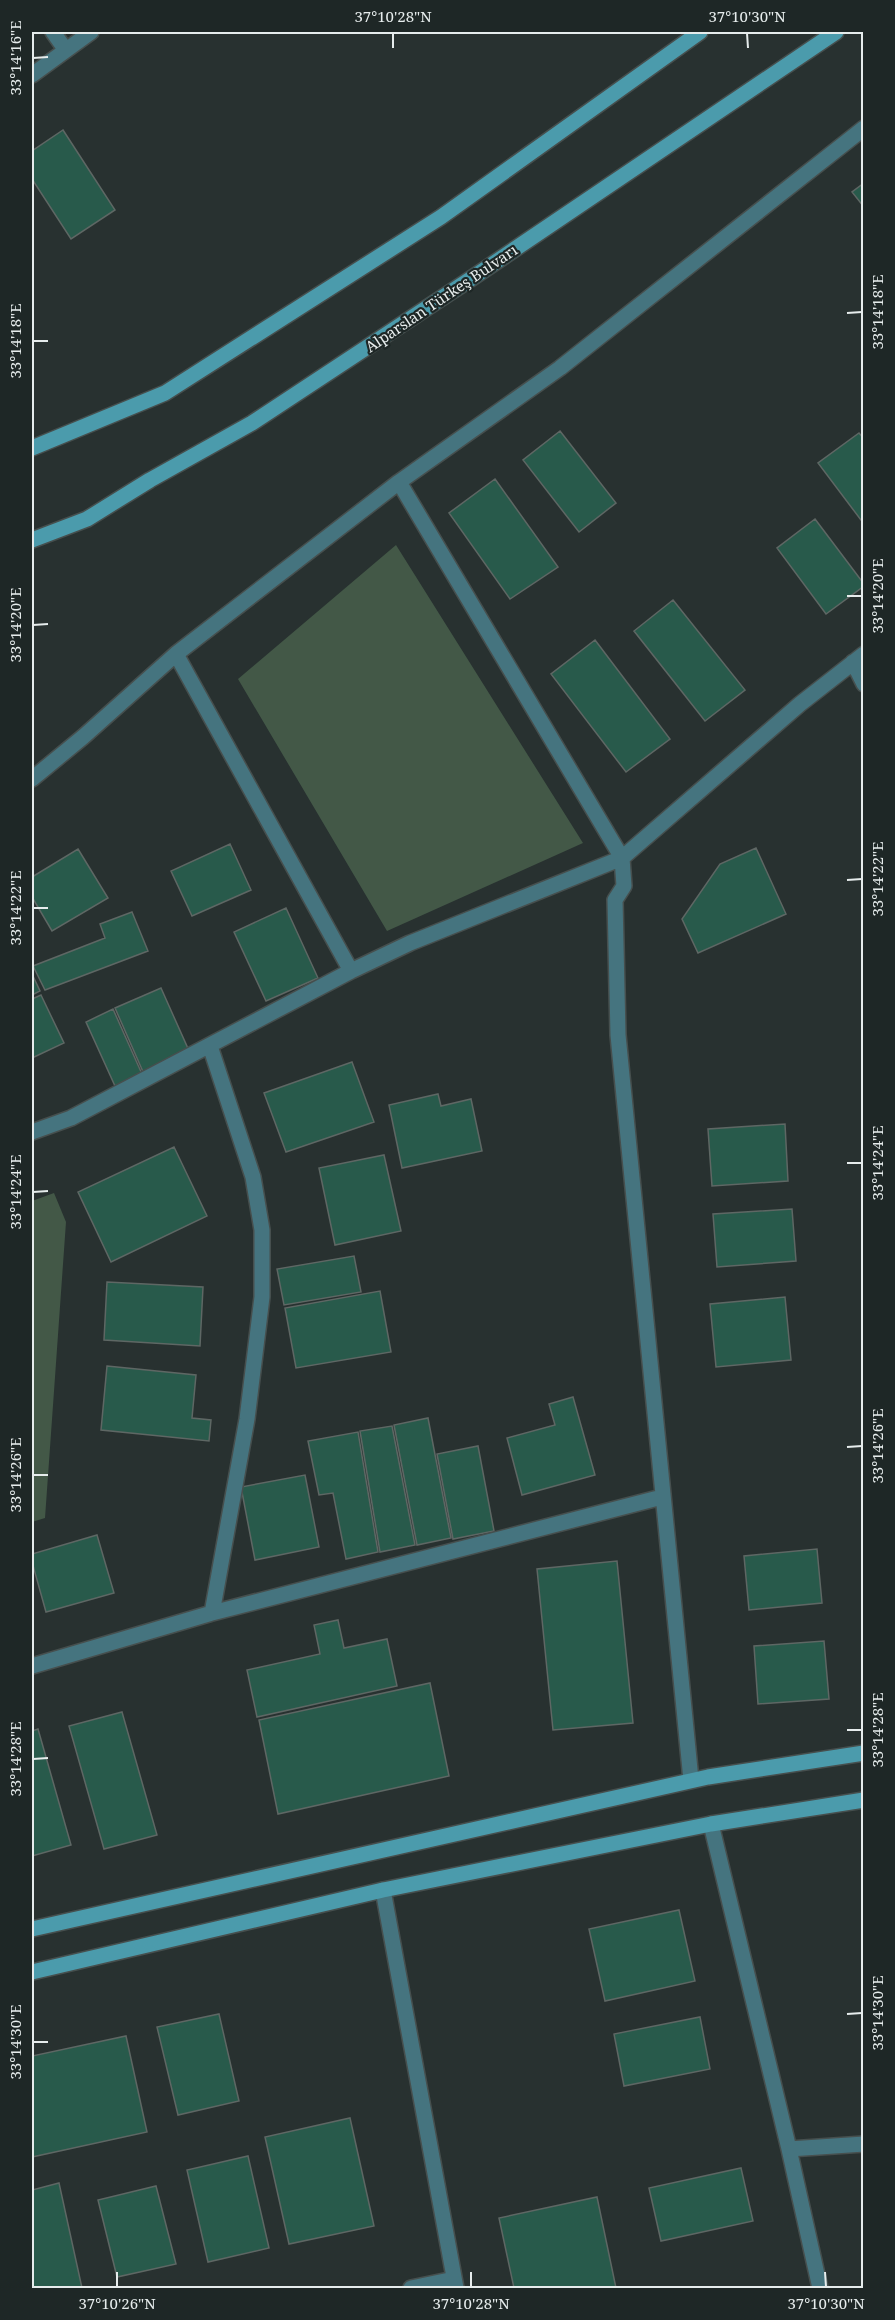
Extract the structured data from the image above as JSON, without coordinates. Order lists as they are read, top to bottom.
{
  "streets": {
    "main road": ["Alparslan Türkeş Bulvarı"]
  },
  "coordinates": [
    "37°10'28\"N",
    "37°10'30\"N",
    "33°14'16\"E",
    "33°14'18\"E",
    "33°14'20\"E",
    "33°14'22\"E",
    "33°14'24\"E",
    "33°14'26\"E",
    "33°14'28\"E",
    "33°14'30\"E",
    "37°10'26\"N"
  ]
}
